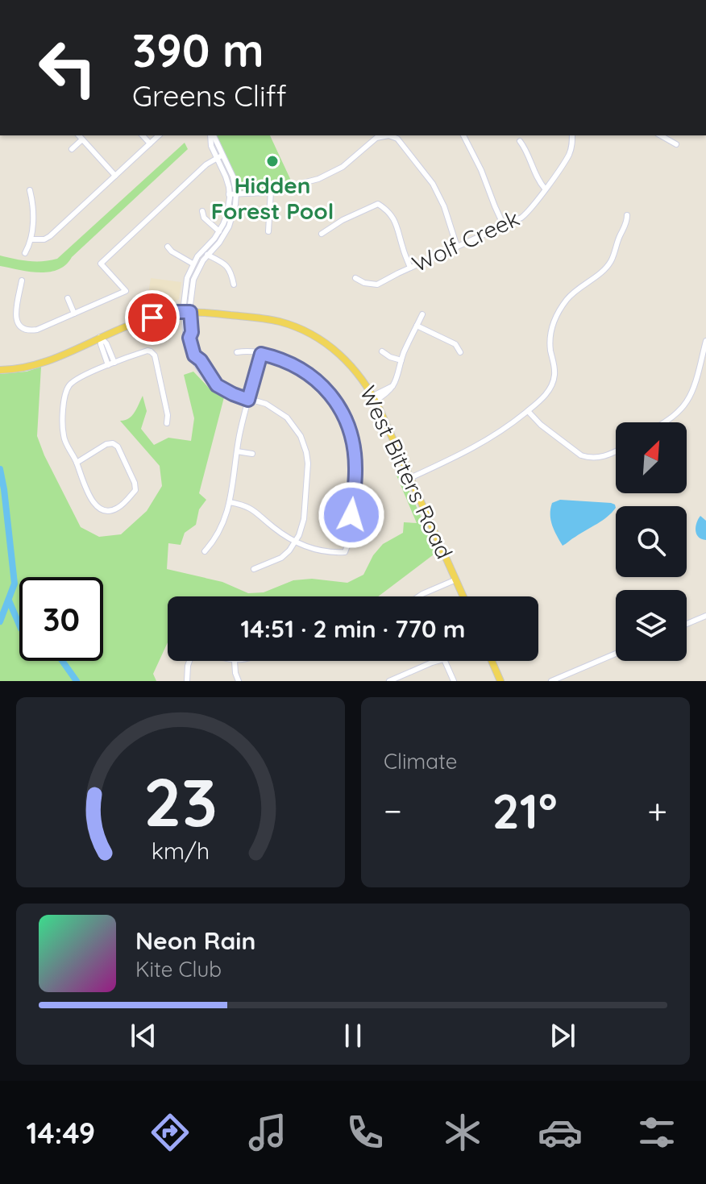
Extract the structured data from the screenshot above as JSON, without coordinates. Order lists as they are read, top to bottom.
{
  "streets": {
    "main road": ["West Bitters Road"],
    "street": ["Wolf Creek"]
  },
  "places": ["Hidden Forest Pool"],
  "north": "top right",
  "page": {
    "turn": ["390 m", "Greens Cliff"],
    "limit": "30",
    "trip": "14:51 · 2 min · 770 m",
    "tile": "Climate",
    "heat": ["−", "21°", "+"],
    "song": ["Neon Rain", "Kite Club"],
    "tabs": "14:49",
    "gauge": ["23", "km/h"]
  }
}
